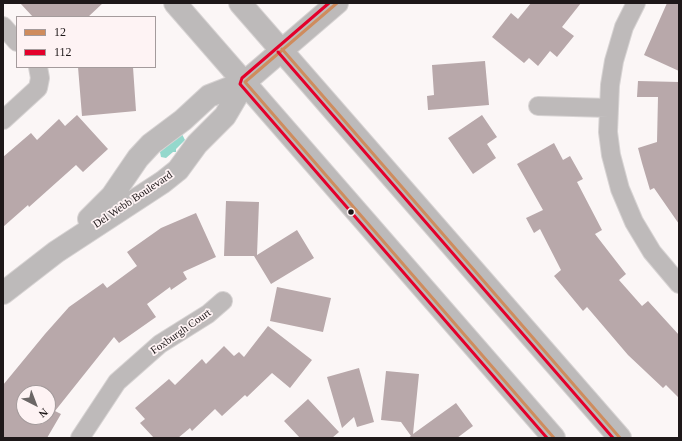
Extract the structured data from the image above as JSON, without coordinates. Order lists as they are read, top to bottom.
{
  "streets": {
    "main road": ["Del Webb Boulevard"],
    "street": ["Foxburgh Court"]
  },
  "lines": ["transit line 12", "transit line 112"],
  "legend": ["12", "112"],
  "north": "bottom right"
}
